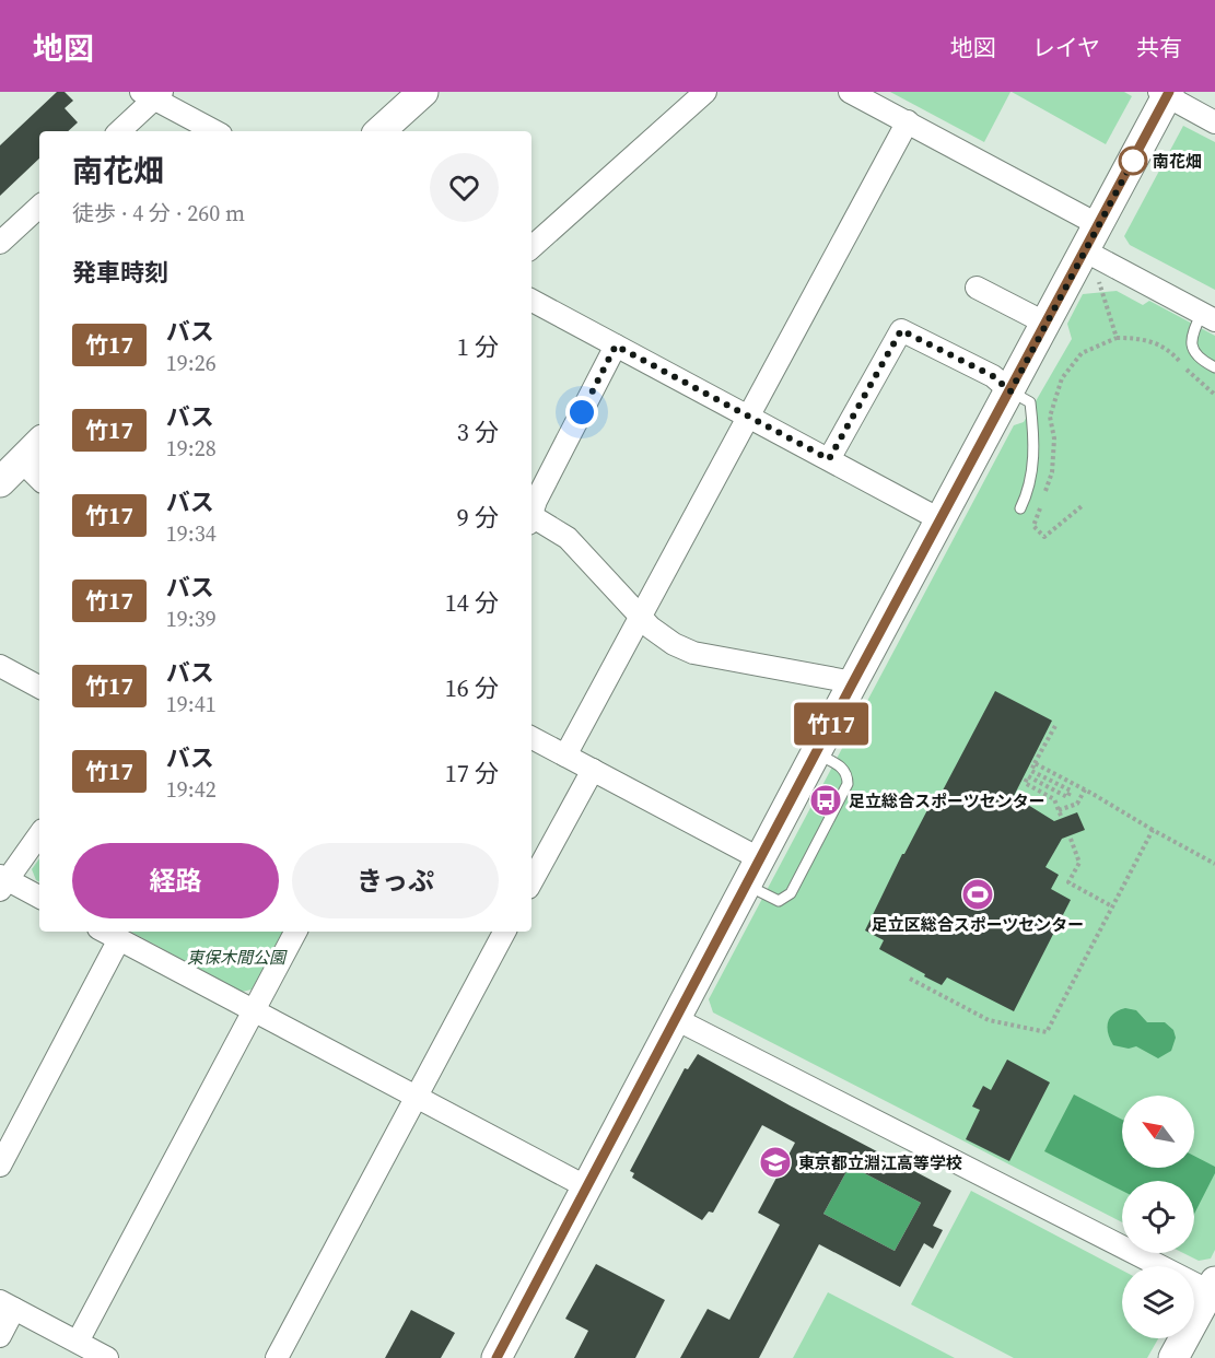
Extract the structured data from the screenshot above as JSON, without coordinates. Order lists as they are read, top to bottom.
{
  "parks": ["東保木間公園"],
  "places": {
    "other": ["南花畑"],
    "bus stop": ["足立総合スポーツセンター"],
    "sports": ["足立区総合スポーツセンター"],
    "school or university": ["東京都立淵江高等学校"]
  },
  "lines": ["bus line 竹17"],
  "north": "top left",
  "page": {
    "header": "地図",
    "nav": ["地図", "レイヤ", "共有"],
    "on_map": "竹17",
    "heading": [
      ["南花畑", "徒歩 · 4 分 · 260 m"],
      "発車時刻"
    ],
    "list": [
      {
        "mark": "竹17",
        "name": "バス",
        "note": "19:26",
        "value": "1 分"
      },
      {
        "mark": "竹17",
        "name": "バス",
        "note": "19:28",
        "value": "3 分"
      },
      {
        "mark": "竹17",
        "name": "バス",
        "note": "19:34",
        "value": "9 分"
      },
      {
        "mark": "竹17",
        "name": "バス",
        "note": "19:39",
        "value": "14 分"
      },
      {
        "mark": "竹17",
        "name": "バス",
        "note": "19:41",
        "value": "16 分"
      },
      {
        "mark": "竹17",
        "name": "バス",
        "note": "19:42",
        "value": "17 分"
      }
    ],
    "buttons": ["経路", "きっぷ"]
  }
}
